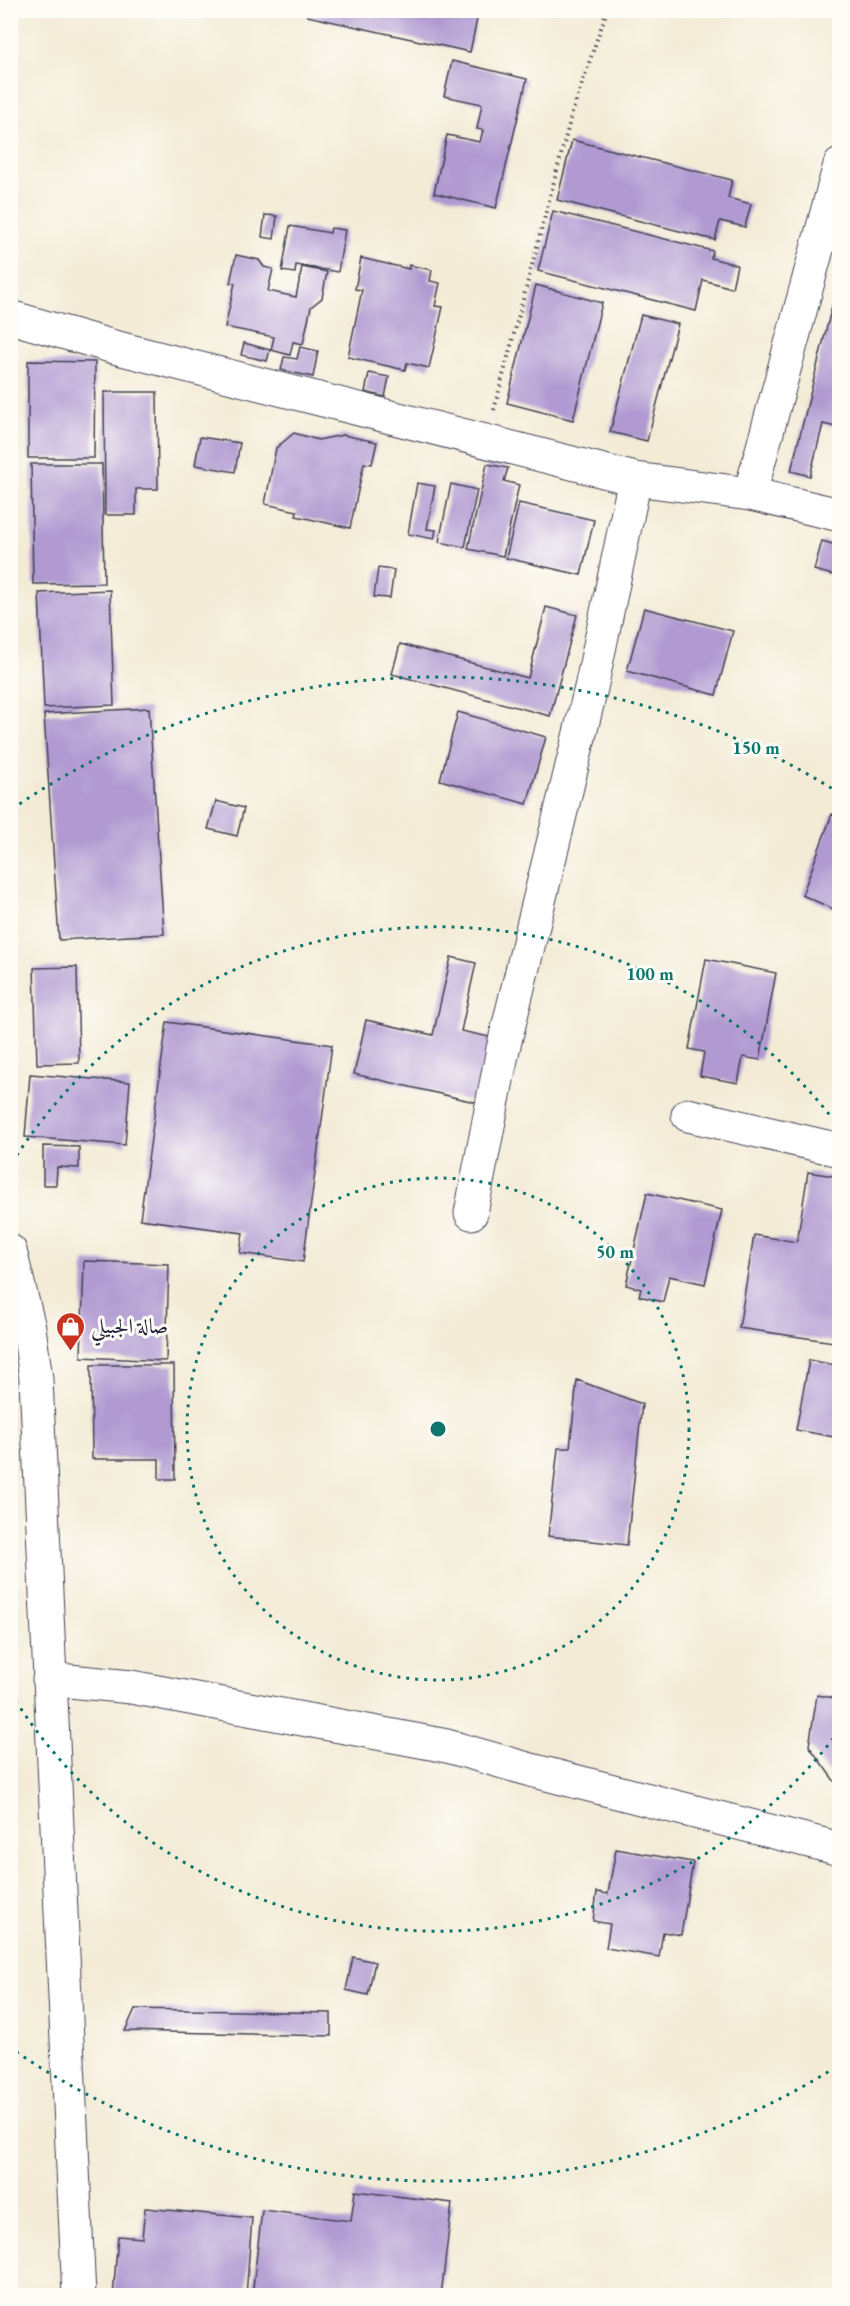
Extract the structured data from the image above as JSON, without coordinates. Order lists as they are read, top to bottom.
{
  "places": {
    "shop": ["صالة الجبيلي"]
  },
  "rings": ["150 m", "100 m", "50 m"]
}
